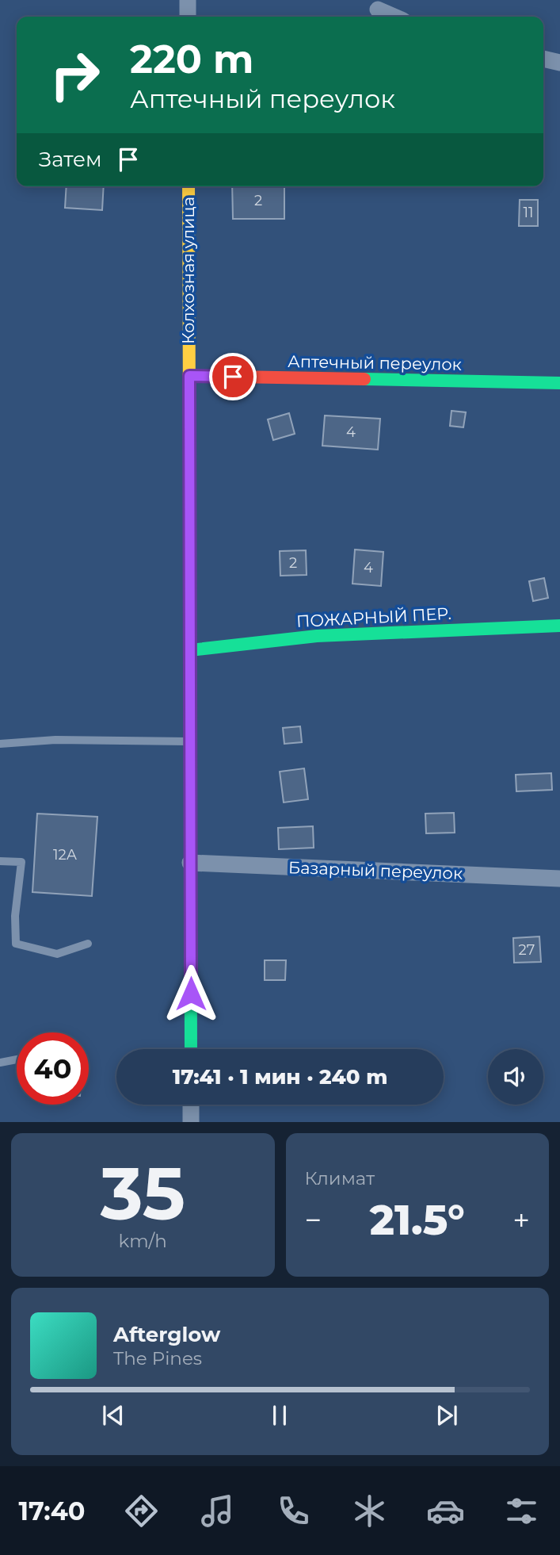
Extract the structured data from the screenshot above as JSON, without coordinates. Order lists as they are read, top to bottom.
{
  "streets": {
    "street": [
      "Колхозная улица",
      "Аптечный переулок",
      "ПОЖАРНЫЙ ПЕР.",
      "Базарный переулок"
    ]
  },
  "crossings": [
    ["Колхозная улица", "Аптечный переулок"],
    ["Колхозная улица", "ПОЖАРНЫЙ ПЕР."],
    ["Колхозная улица", "Базарный переулок"]
  ],
  "house_numbers": [
    "2",
    "11",
    "4",
    "2",
    "4",
    "12А",
    "27"
  ],
  "page": {
    "turn": ["220 m", "Аптечный переулок"],
    "then": "Затем",
    "limit": "40",
    "trip": "17:41 · 1 мин · 240 m",
    "tile": [
      ["35", "km/h"],
      "Климат"
    ],
    "heat": ["−", "21.5°", "+"],
    "song": ["Afterglow", "The Pines"],
    "tabs": "17:40"
  }
}
